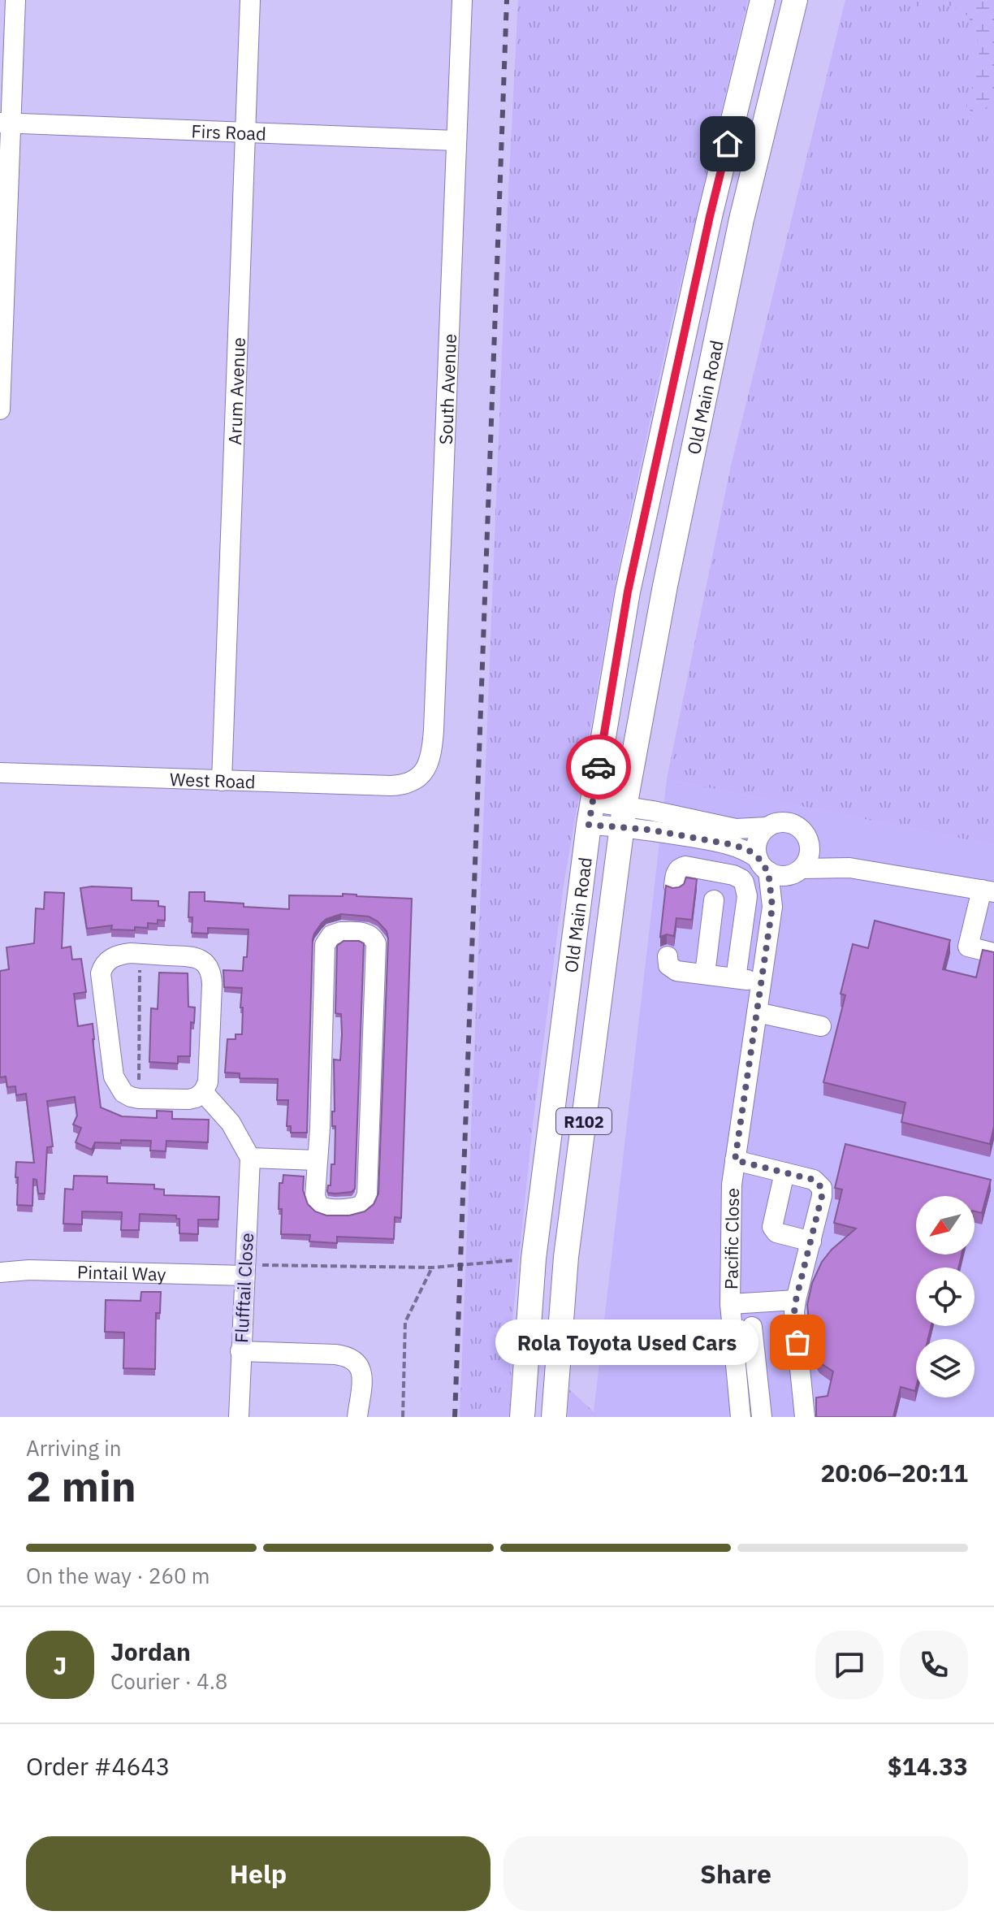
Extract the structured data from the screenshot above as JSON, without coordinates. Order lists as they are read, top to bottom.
{
  "streets": {
    "main road": ["Old Main Road", "R102"],
    "street": [
      "Firs Road",
      "South Avenue",
      "Arum Avenue",
      "West Road",
      "Pacific Close",
      "Pintail Way",
      "Flufftail Close"
    ]
  },
  "crossings": [
    ["Firs Road", "South Avenue"],
    ["Firs Road", "Arum Avenue"],
    ["South Avenue", "West Road"],
    ["Arum Avenue", "West Road"],
    ["Pintail Way", "Flufftail Close"]
  ],
  "places": ["Rola Toyota Used Cars"],
  "north": "bottom left",
  "page": {
    "bubble": "Rola Toyota Used Cars",
    "heading": ["2 min", "Arriving in", "20:06–20:11"],
    "panel": [
      "Jordan",
      "Courier · 4.8",
      "Order #4643",
      "$14.33"
    ],
    "bar": "On the way · 260 m",
    "round": "J",
    "buttons": ["Help", "Share"]
  }
}
